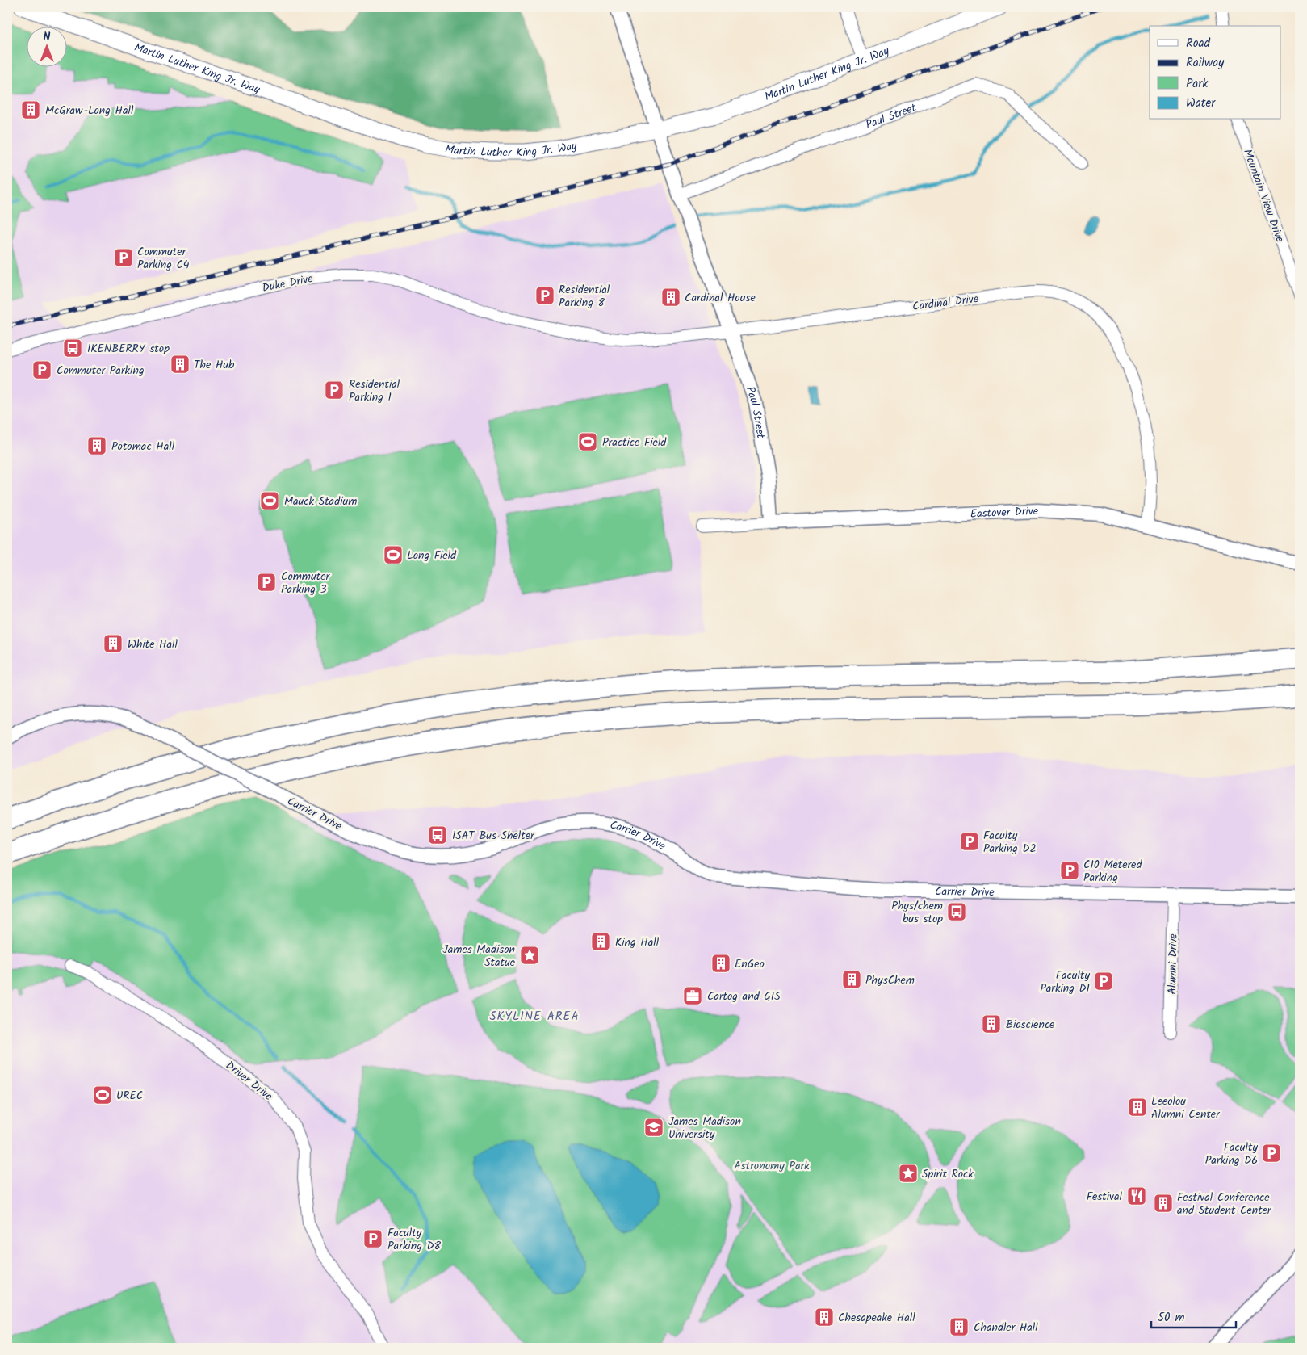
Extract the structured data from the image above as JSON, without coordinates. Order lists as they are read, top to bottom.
{
  "streets": {
    "main road": ["Martin Luther King Jr. Way"],
    "street": [
      "Paul Street",
      "Mountain View Drive",
      "Duke Drive",
      "Cardinal Drive",
      "Eastover Drive",
      "Carrier Drive",
      "Alumni Drive",
      "Driver Drive"
    ]
  },
  "crossings": [
    ["Martin Luther King Jr. Way", "Paul Street"],
    ["Paul Street", "Cardinal Drive"],
    ["Paul Street", "Eastover Drive"],
    ["Duke Drive", "Cardinal Drive"],
    ["Cardinal Drive", "Eastover Drive"],
    ["Carrier Drive", "Alumni Drive"]
  ],
  "districts": ["SKYLINE AREA"],
  "parks": ["Astronomy Park"],
  "places": {
    "building": [
      "McGraw-Long Hall",
      "Cardinal House",
      "The Hub",
      "Potomac Hall",
      "White Hall",
      "King Hall",
      "EnGeo",
      "PhysChem",
      "Bioscience",
      "Leeolou Alumni Center",
      "Festival Conference and Student Center",
      "Chesapeake Hall",
      "Chandler Hall"
    ],
    "parking": [
      "Commuter Parking C4",
      "Residential Parking 8",
      "Commuter Parking",
      "Residential Parking 1",
      "Commuter Parking 3",
      "Faculty Parking D2",
      "C10 Metered Parking",
      "Faculty Parking D1",
      "Faculty Parking D6",
      "Faculty Parking D8"
    ],
    "bus stop": ["IKENBERRY stop", "ISAT Bus Shelter", "Phys/chem bus stop"],
    "sports": [
      "Practice Field",
      "Mauck Stadium",
      "Long Field",
      "UREC"
    ],
    "place": ["James Madison Statue", "Spirit Rock"],
    "office": ["Cartog and GIS"],
    "school or university": ["James Madison University"],
    "restaurant": ["Festival"]
  },
  "legend": [
    "Road",
    "Railway",
    "Park",
    "Water"
  ],
  "scale_bar": "50 m",
  "north": "top"
}
